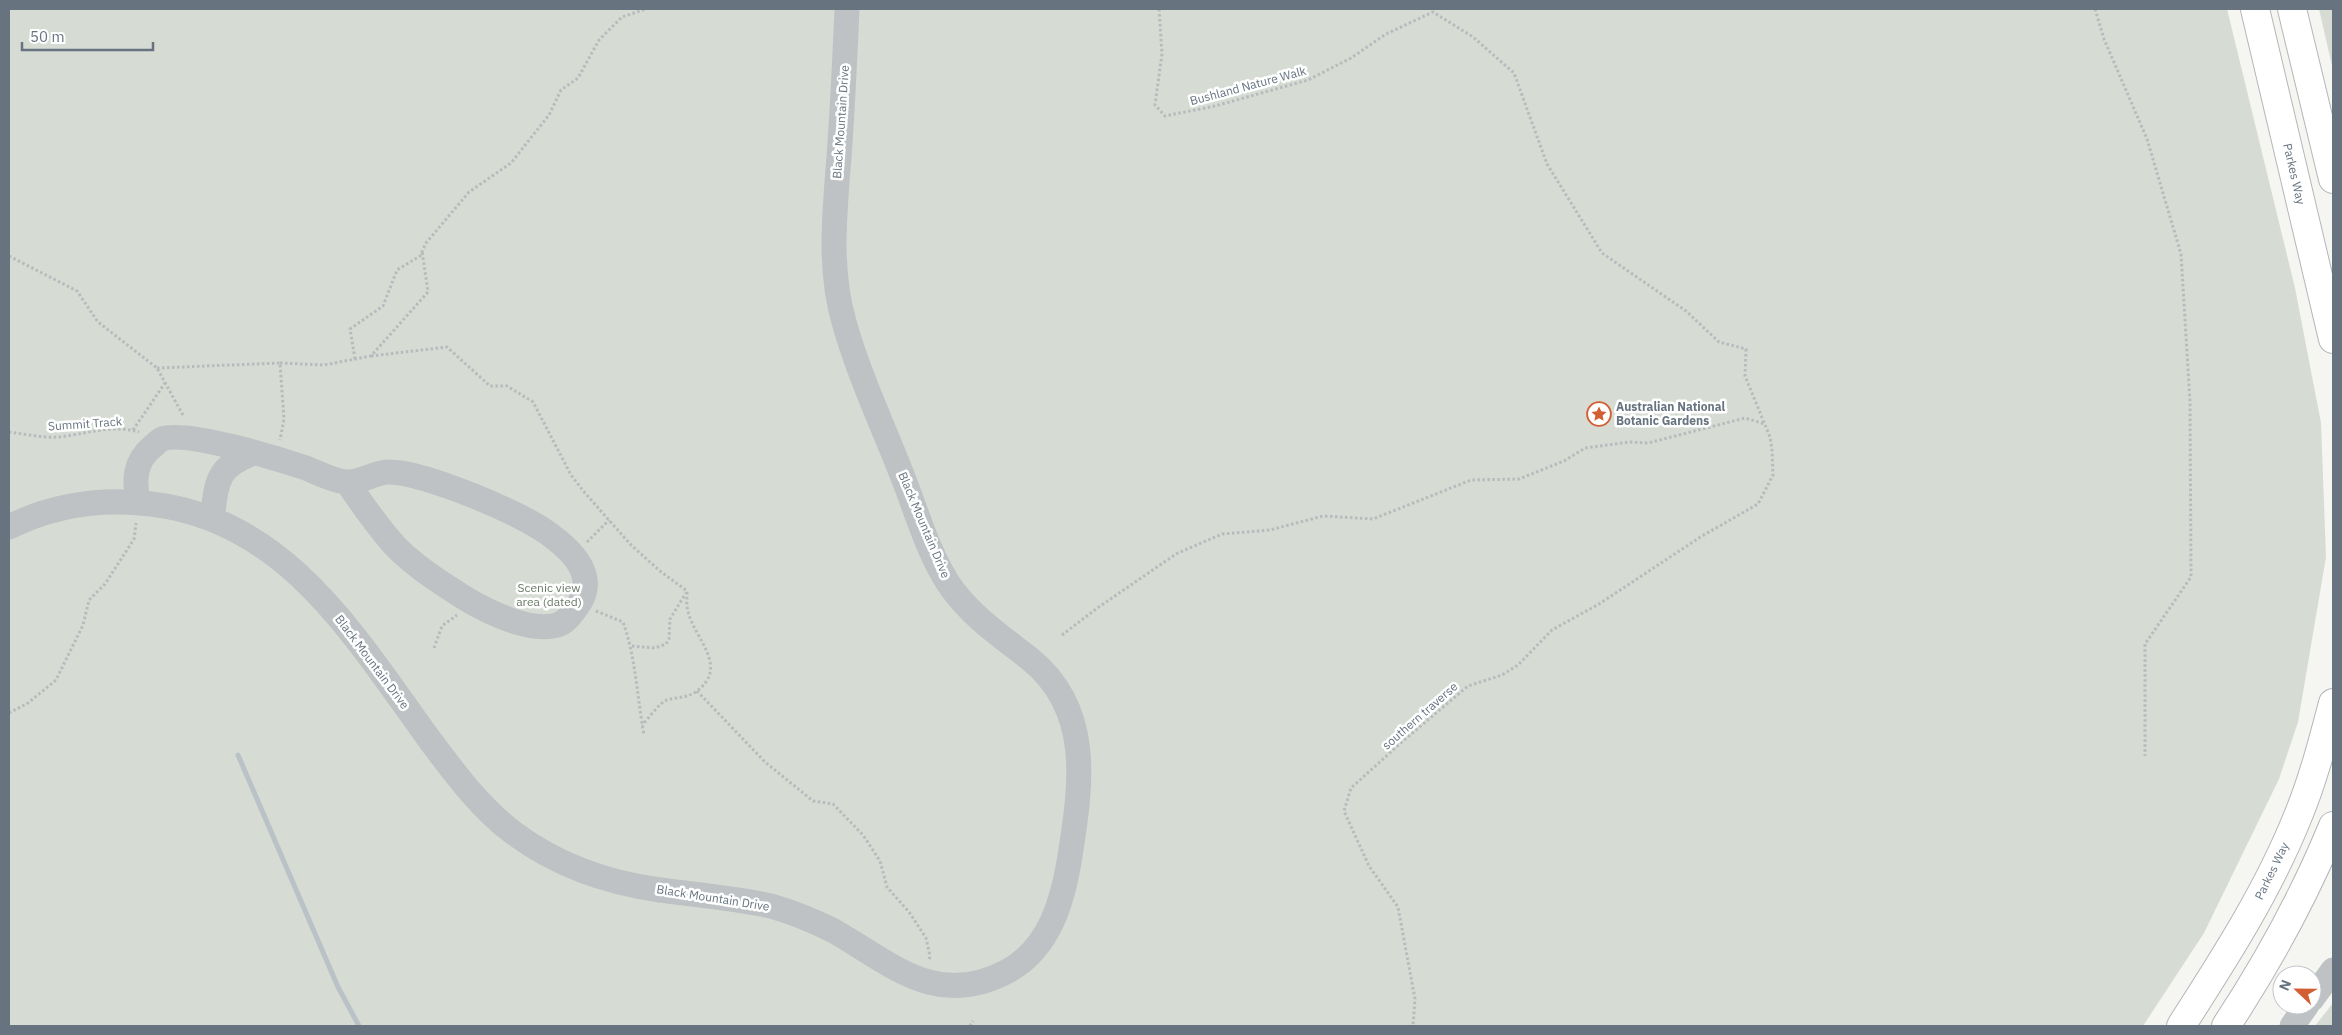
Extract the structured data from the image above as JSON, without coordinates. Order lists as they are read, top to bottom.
{
  "streets": {
    "highway": ["Parkes Way"],
    "street": ["Black Mountain Drive"],
    "path": ["Bushland Nature Walk", "Summit Track", "southern traverse"]
  },
  "crossings": [
    ["Bushland Nature Walk", "southern traverse"]
  ],
  "parks": ["Scenic view area (dated)"],
  "places": {
    "place": ["Australian National Botanic Gardens"]
  },
  "scale_bar": "50 m",
  "north": "left"
}
